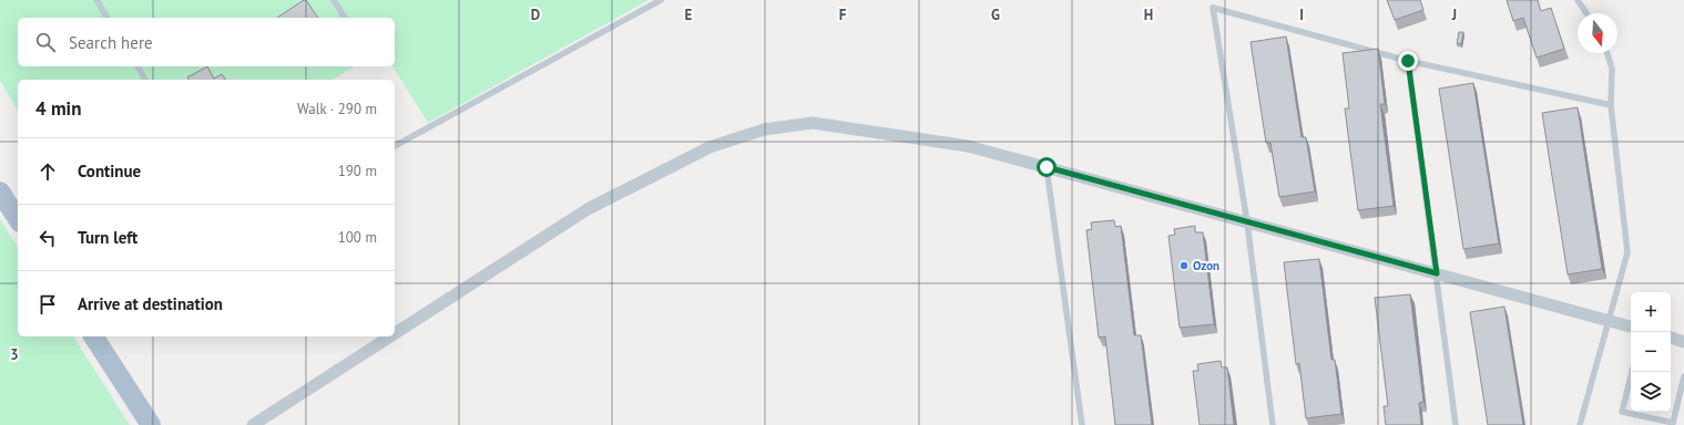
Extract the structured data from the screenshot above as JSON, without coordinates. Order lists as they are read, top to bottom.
{
  "places": ["Ozon"],
  "north": "bottom",
  "page": {
    "search": "Search here",
    "heading": ["4 min", "Walk · 290 m"],
    "list": [
      ["Continue", "190 m"],
      ["Turn left", "100 m"],
      "Arrive at destination"
    ],
    "map_buttons": ["+", "−"]
  },
  "grid": {
    "columns": [
      "D",
      "E",
      "F",
      "G",
      "H",
      "I",
      "J"
    ],
    "rows": ["3"]
  }
}
